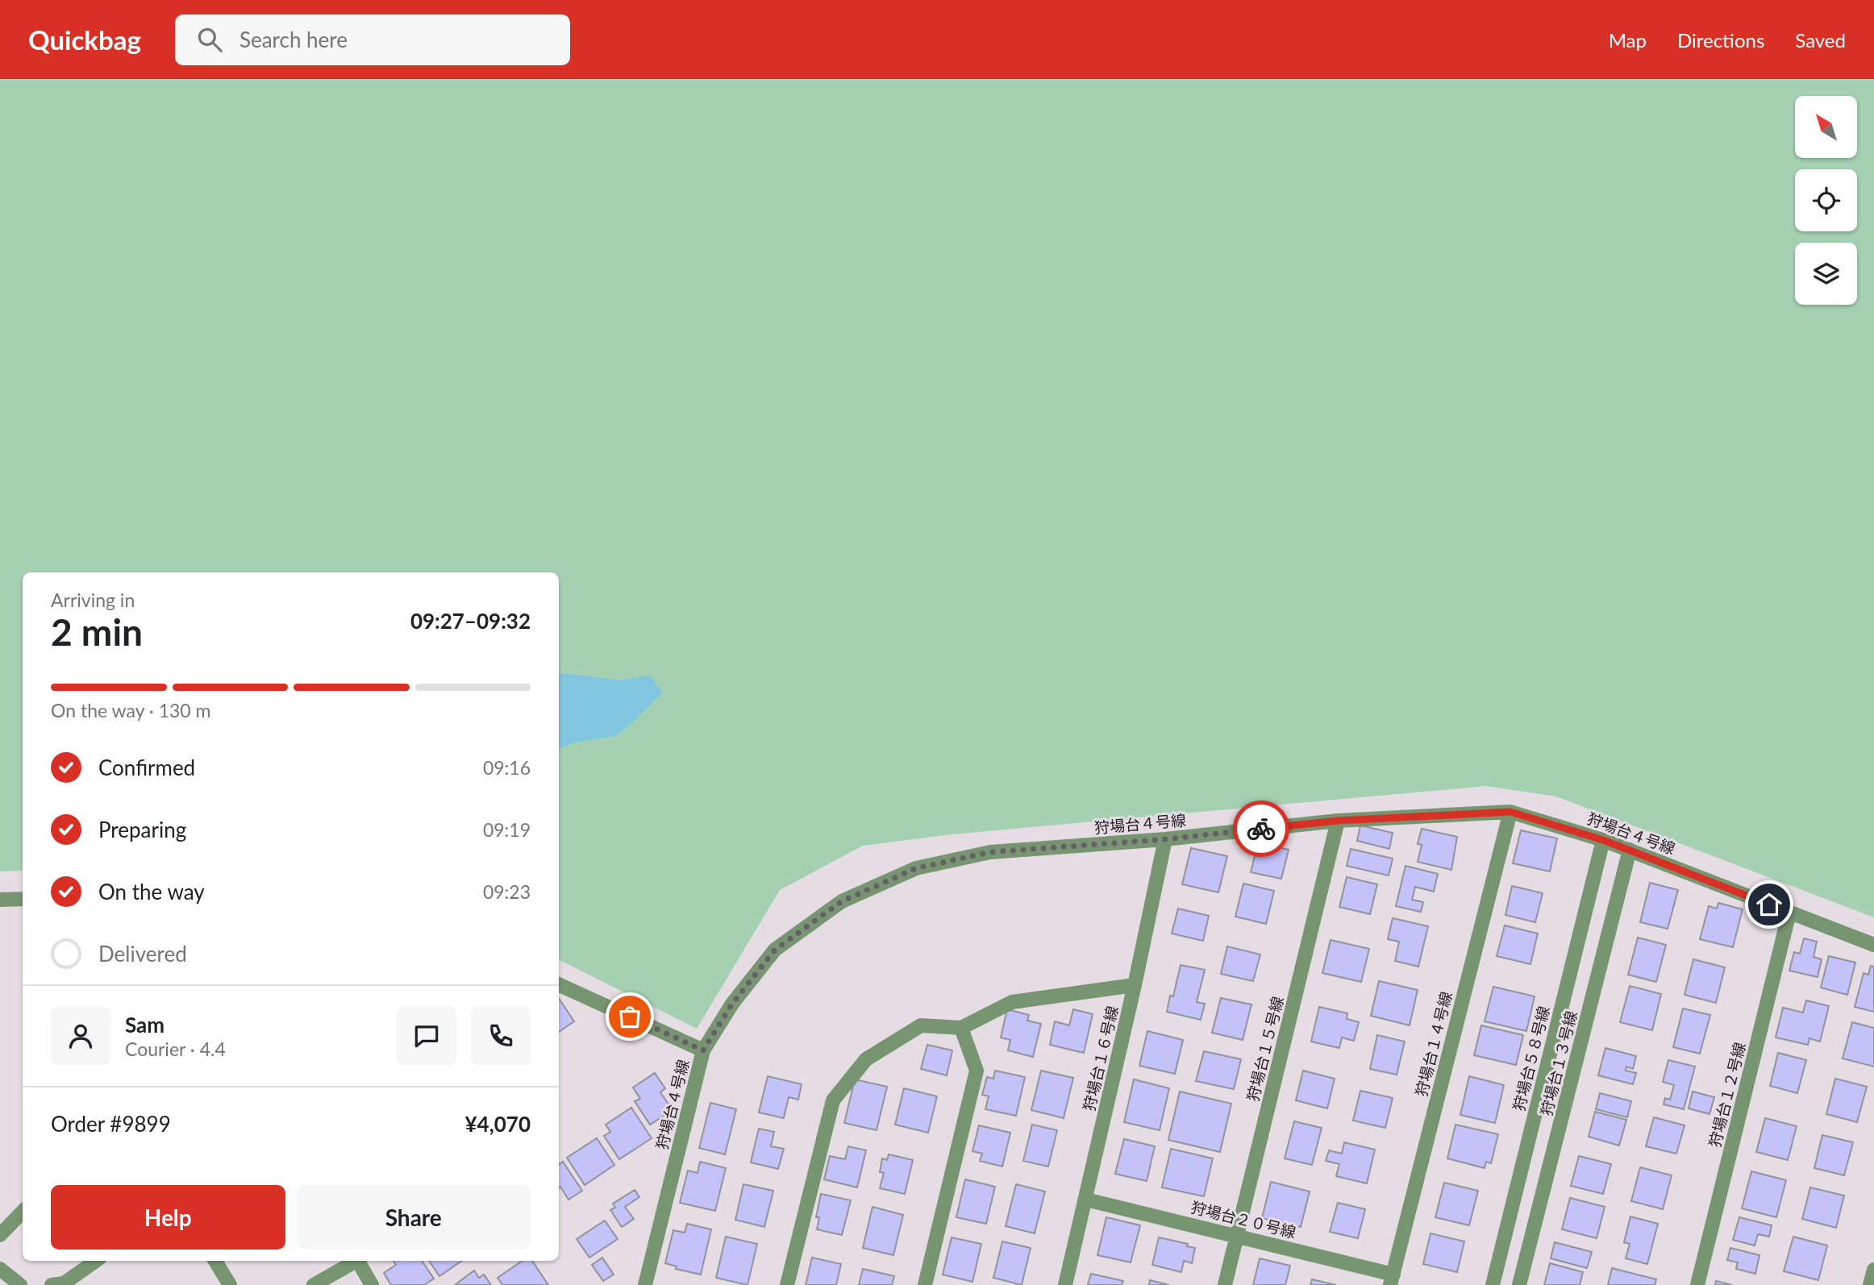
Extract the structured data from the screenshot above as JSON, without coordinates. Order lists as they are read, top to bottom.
{
  "streets": {
    "street": [
      "狩場台４号線",
      "狩場台１４号線",
      "狩場台１５号線",
      "狩場台１６号線",
      "狩場台５８号線",
      "狩場台１３号線",
      "狩場台１２号線",
      "狩場台２０号線"
    ]
  },
  "crossings": [
    ["狩場台４号線", "狩場台１４号線"],
    ["狩場台４号線", "狩場台１５号線"],
    ["狩場台４号線", "狩場台１６号線"],
    ["狩場台４号線", "狩場台５８号線"],
    ["狩場台４号線", "狩場台１３号線"],
    ["狩場台４号線", "狩場台１２号線"],
    ["狩場台１４号線", "狩場台２０号線"],
    ["狩場台１５号線", "狩場台２０号線"],
    ["狩場台１６号線", "狩場台２０号線"]
  ],
  "north": "top left",
  "page": {
    "header": "Quickbag",
    "search": "Search here",
    "nav": ["Map", "Directions", "Saved"],
    "heading": ["2 min", "Arriving in", "09:27–09:32"],
    "panel": [
      "Sam",
      "Courier · 4.4",
      "Order #9899",
      "¥4,070"
    ],
    "bar": "On the way · 130 m",
    "list": [
      ["Confirmed", "09:16"],
      ["Preparing", "09:19"],
      ["On the way", "09:23"],
      "Delivered"
    ],
    "buttons": ["Help", "Share"]
  }
}
